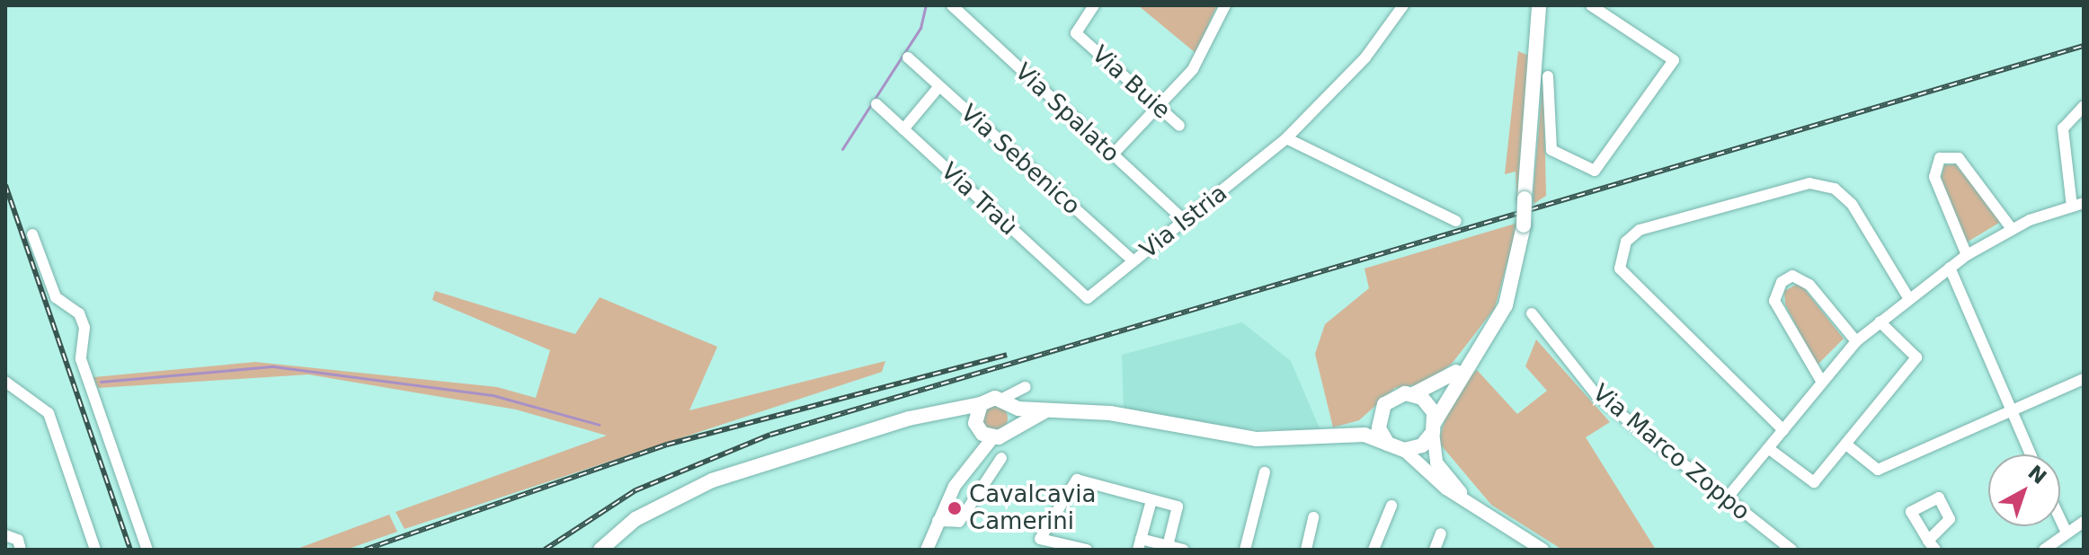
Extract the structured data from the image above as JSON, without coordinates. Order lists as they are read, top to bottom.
{
  "streets": {
    "street": [
      "Via Buie",
      "Via Spalato",
      "Via Sebenico",
      "Via Traù",
      "Via Istria",
      "Via Marco Zoppo"
    ]
  },
  "crossings": [
    ["Via Spalato", "Via Istria"],
    ["Via Sebenico", "Via Istria"],
    ["Via Traù", "Via Istria"]
  ],
  "places": ["Cavalcavia Camerini"],
  "north": "top right"
}
